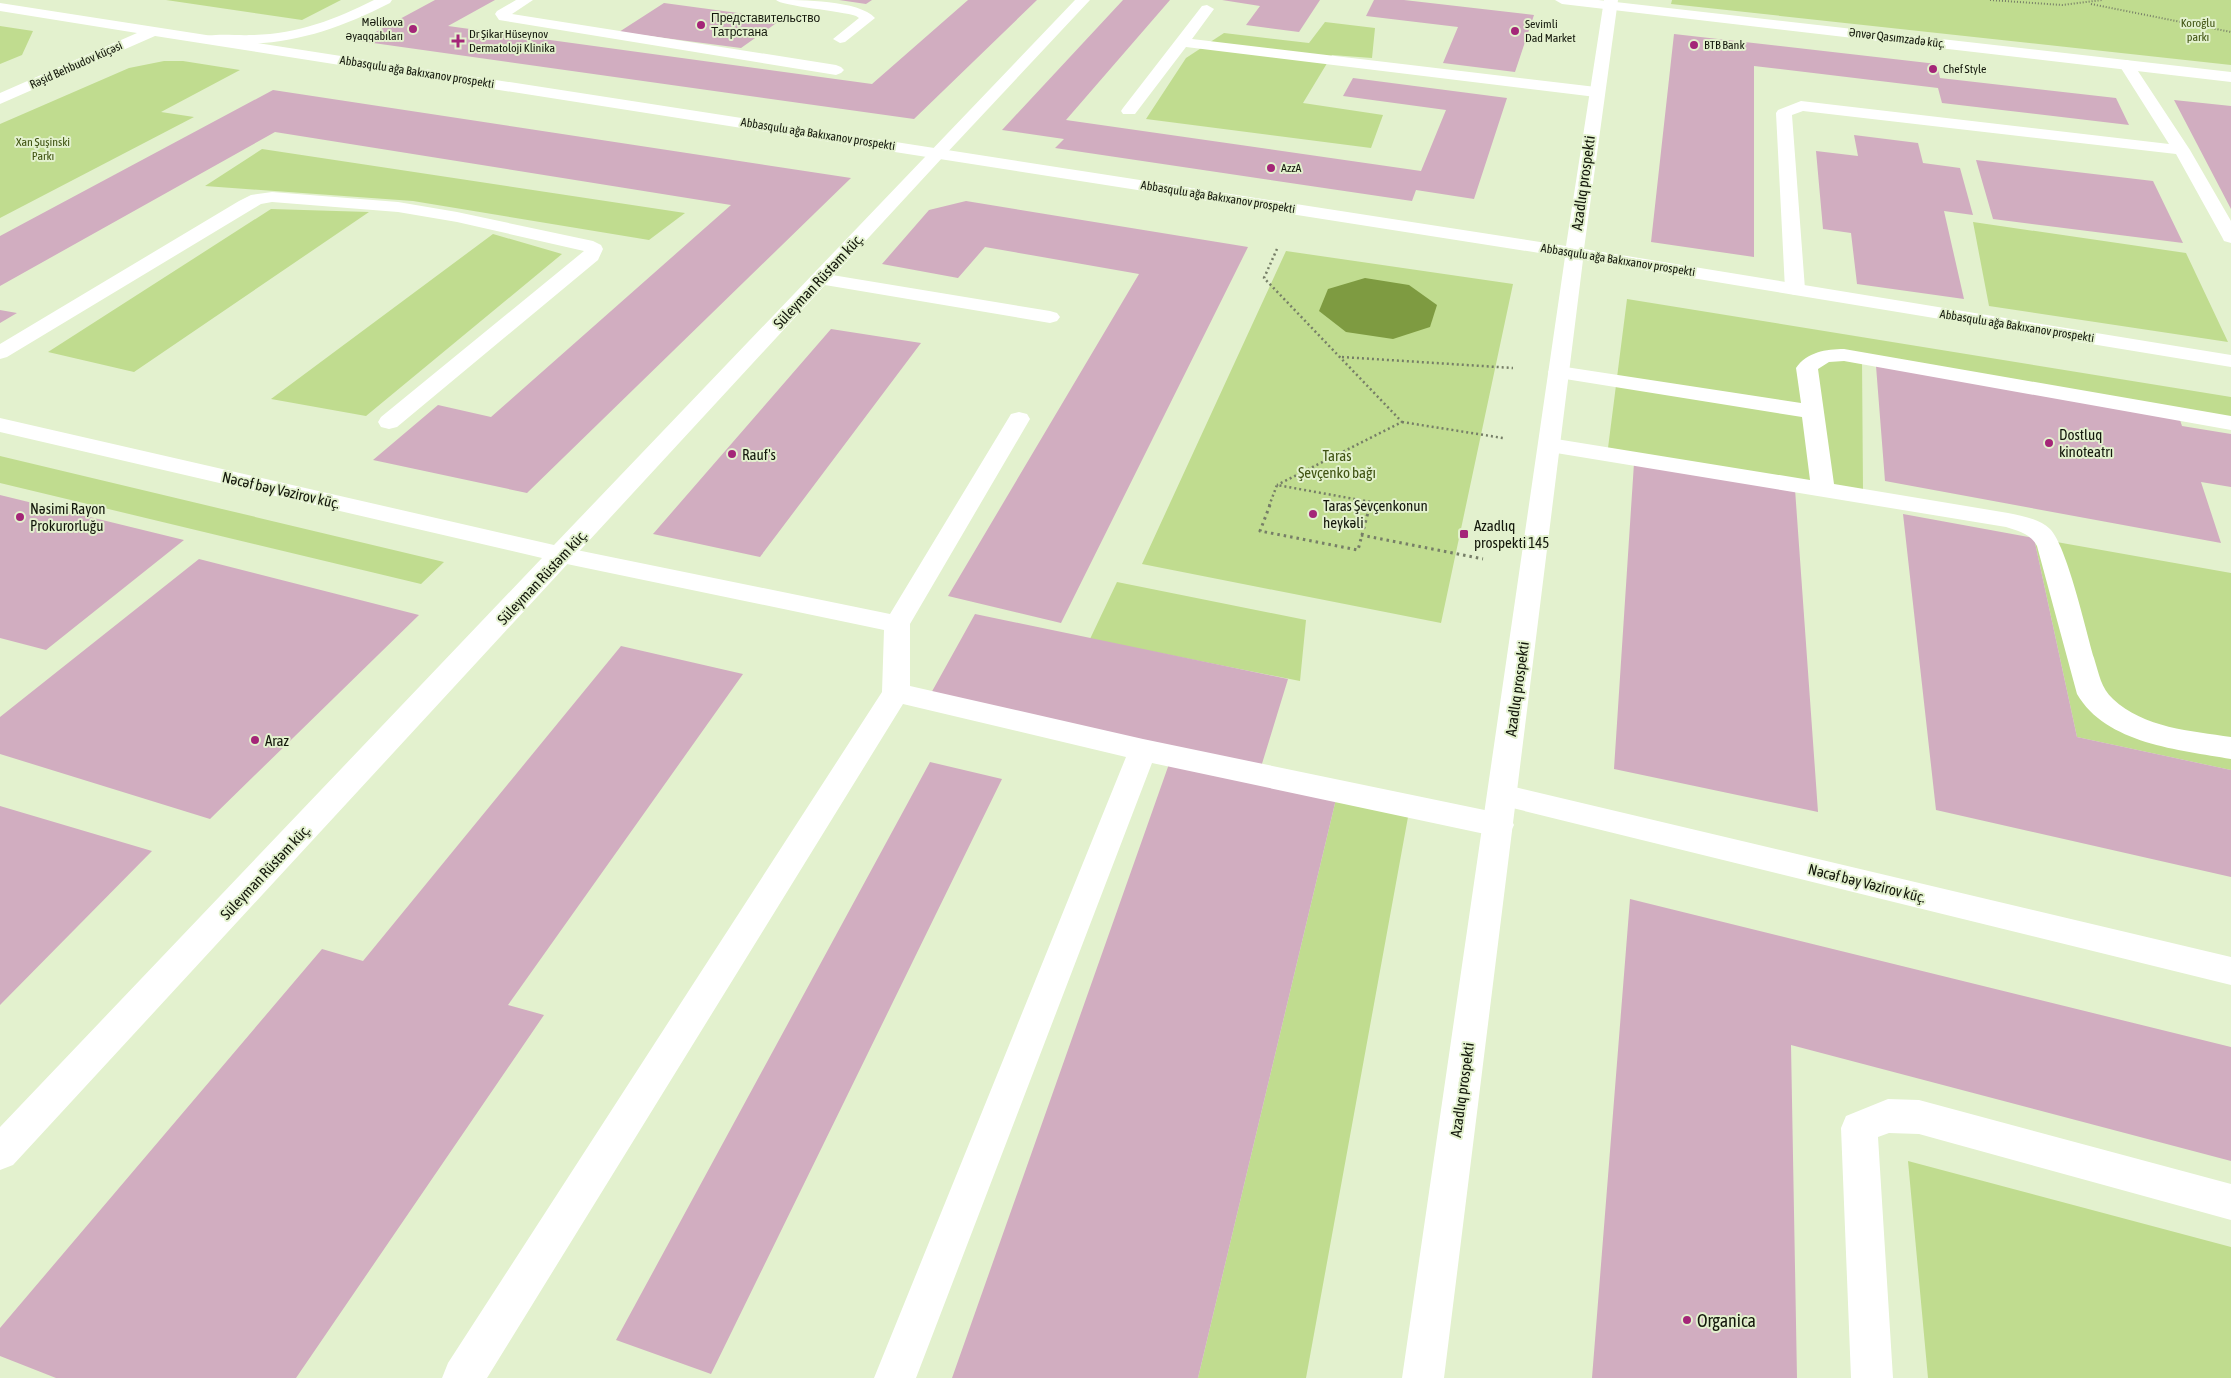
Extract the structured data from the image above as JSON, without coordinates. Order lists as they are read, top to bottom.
{
  "streets": {
    "main road": [
      "Ənvər Qasımzadə küç.",
      "Rəşid Behbudov küçəsi",
      "Abbasqulu ağa Bakıxanov prospekti",
      "Azadlıq prospekti",
      "Süleyman Rüstəm küç.",
      "Nəcəf bəy Vəzirov küç."
    ]
  },
  "crossings": [
    ["Ənvər Qasımzadə küç.", "Azadlıq prospekti"],
    ["Abbasqulu ağa Bakıxanov prospekti", "Azadlıq prospekti"],
    ["Abbasqulu ağa Bakıxanov prospekti", "Süleyman Rüstəm küç."],
    ["Azadlıq prospekti", "Nəcəf bəy Vəzirov küç."],
    ["Süleyman Rüstəm küç.", "Nəcəf bəy Vəzirov küç."]
  ],
  "parks": ["Koroğlu parkı", "Xan Şuşinski Parkı", "Taras Şevçenko bağı"],
  "places": {
    "other": [
      "Представительство Татрстана",
      "Mәlikova әyaqqabıları",
      "Sevimli Dad Market",
      "BTB Bank",
      "Chef Style",
      "AzzA",
      "Dostluq kinoteatrı",
      "Rauf's",
      "Taras Şevçenkonun heykəli",
      "Nəsimi Rayon Prokurorluğu",
      "Araz",
      "Organica"
    ],
    "health": ["Dr Şikar Hüseynov Dermatoloji Klinika"],
    "transit": ["Azadlıq prospekti 145"]
  }
}
